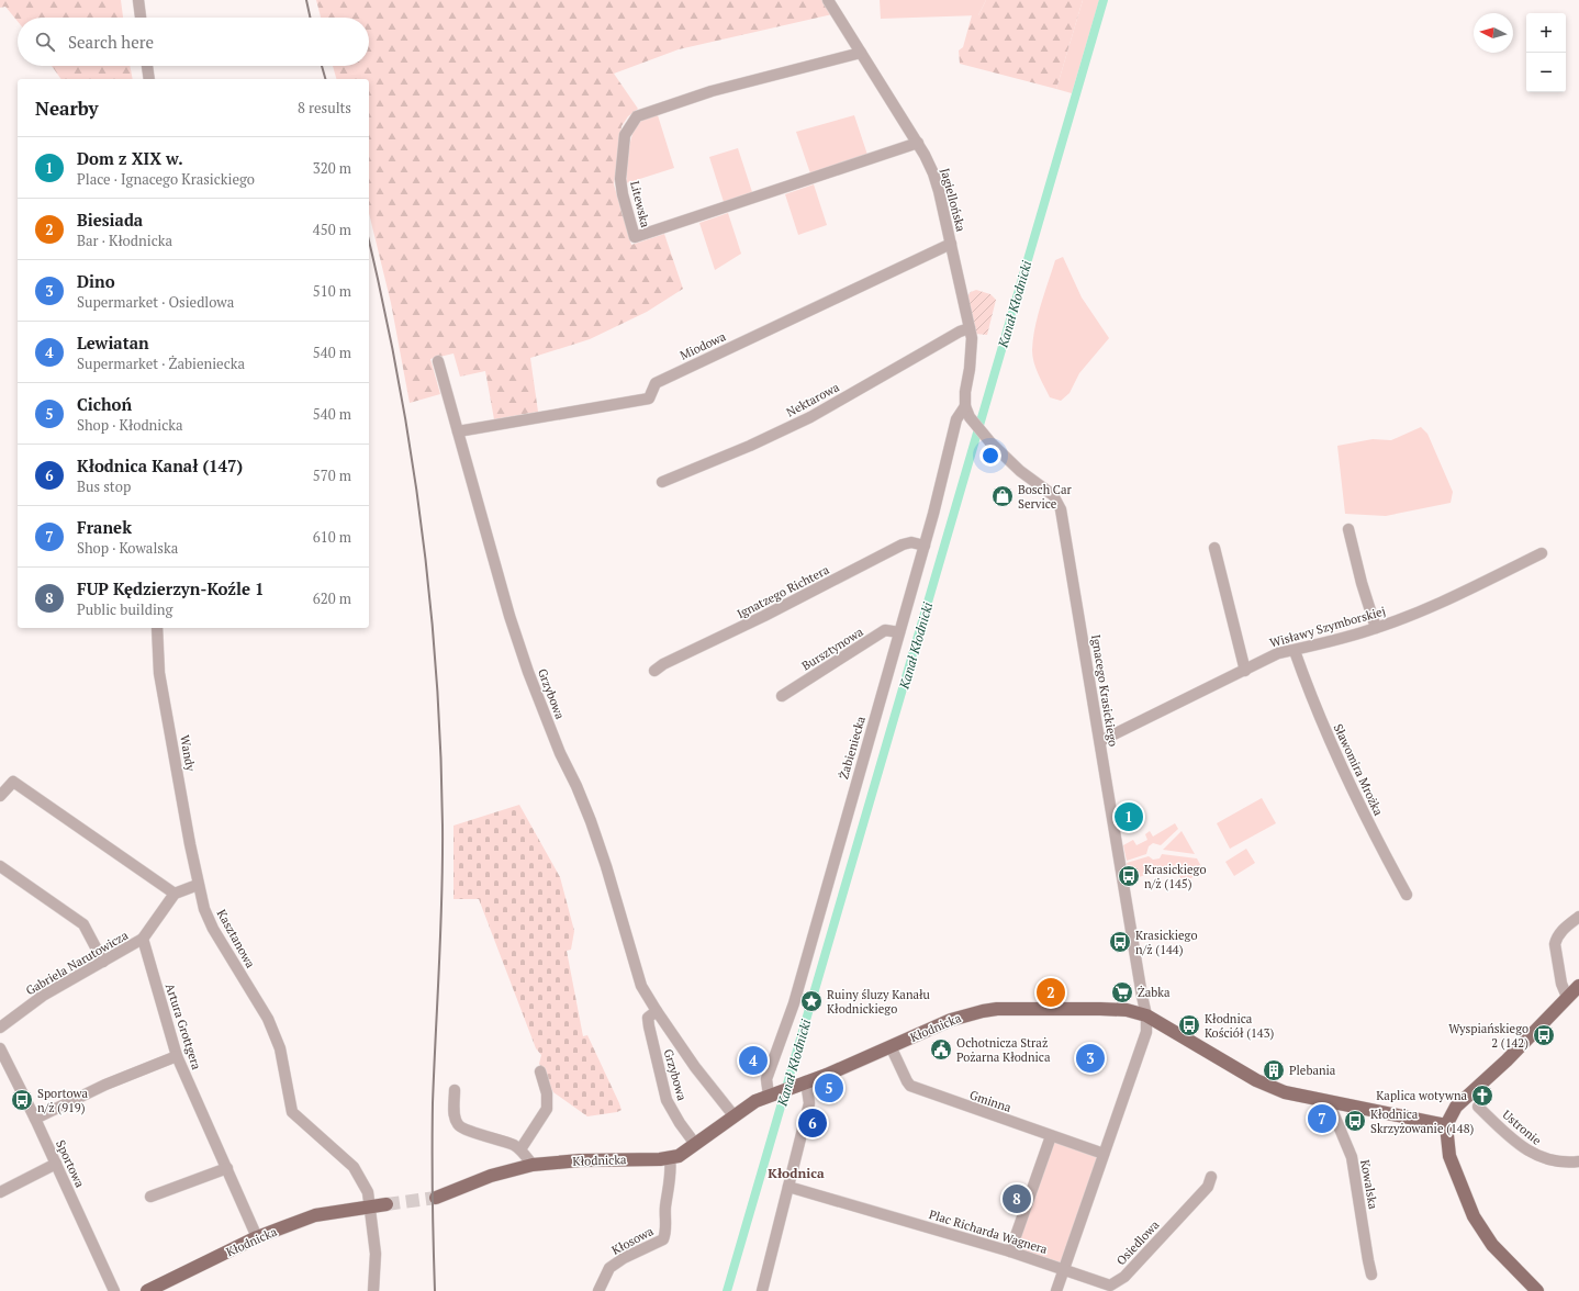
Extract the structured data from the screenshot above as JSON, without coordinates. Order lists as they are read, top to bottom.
{
  "streets": {
    "main road": ["Kłodnicka"],
    "street": [
      "Jagiellońska",
      "Litewska",
      "Miodowa",
      "Nektarowa",
      "Ignatzego Richtera",
      "Wisławy Szymborskiej",
      "Bursztynowa",
      "Ignacego Krasickiego",
      "Grzybowa",
      "Żabieniecka",
      "Wandy",
      "Sławomira Mrożka",
      "Kasztanowa",
      "Gabriela Narutowicza",
      "Artura Grottgera",
      "Gminna",
      "Ustronie",
      "Sportowa",
      "Kowalska",
      "Plac Richarda Wagnera",
      "Kłosowa",
      "Osiedlowa"
    ]
  },
  "crossings": [
    ["Jagiellońska", "Litewska"],
    ["Jagiellońska", "Miodowa"],
    ["Jagiellońska", "Nektarowa"],
    ["Jagiellońska", "Ignacego Krasickiego"],
    ["Jagiellońska", "Żabieniecka"],
    ["Miodowa", "Grzybowa"],
    ["Ignatzego Richtera", "Żabieniecka"],
    ["Wisławy Szymborskiej", "Ignacego Krasickiego"],
    ["Wisławy Szymborskiej", "Sławomira Mrożka"],
    ["Bursztynowa", "Żabieniecka"],
    ["Ignacego Krasickiego", "Żabieniecka"],
    ["Ignacego Krasickiego", "Kłodnicka"],
    ["Grzybowa", "Kłodnicka"],
    ["Żabieniecka", "Kłodnicka"],
    ["Wandy", "Kasztanowa"],
    ["Kasztanowa", "Kłodnicka"],
    ["Gabriela Narutowicza", "Artura Grottgera"],
    ["Artura Grottgera", "Kłodnicka"],
    ["Kłodnicka", "Gminna"],
    ["Kłodnicka", "Kowalska"],
    ["Kłodnicka", "Kłosowa"],
    ["Plac Richarda Wagnera", "Osiedlowa"]
  ],
  "districts": ["Kłodnica"],
  "water": ["Kanał Kłodnicki"],
  "places": {
    "shop": ["Bosch Car Service"],
    "bus stop": [
      "Krasickiego n/ż (145)",
      "Krasickiego n/ż (144)",
      "Kłodnica Kościół (143)",
      "Wyspiańskiego 2 (142)",
      "Sportowa n/ż (919)",
      "Kłodnica Skrzyżowanie (148)"
    ],
    "supermarket": ["Żabka"],
    "place": ["Ruiny śluzy Kanału Kłodnickiego"],
    "public building": ["Ochotnicza Straż Pożarna Kłodnica"],
    "building": ["Plebania"],
    "church": ["Kaplica wotywna"]
  },
  "north": "left",
  "page": {
    "map_buttons": ["+", "−"],
    "search": "Search here",
    "heading": ["Nearby", "8 results"],
    "list": [
      {
        "mark": "1",
        "name": "Dom z XIX w.",
        "note": "Place · Ignacego Krasickiego",
        "value": "320 m"
      },
      {
        "mark": "2",
        "name": "Biesiada",
        "note": "Bar · Kłodnicka",
        "value": "450 m"
      },
      {
        "mark": "3",
        "name": "Dino",
        "note": "Supermarket · Osiedlowa",
        "value": "510 m"
      },
      {
        "mark": "4",
        "name": "Lewiatan",
        "note": "Supermarket · Żabieniecka",
        "value": "540 m"
      },
      {
        "mark": "5",
        "name": "Cichoń",
        "note": "Shop · Kłodnicka",
        "value": "540 m"
      },
      {
        "mark": "6",
        "name": "Kłodnica Kanał (147)",
        "note": "Bus stop",
        "value": "570 m"
      },
      {
        "mark": "7",
        "name": "Franek",
        "note": "Shop · Kowalska",
        "value": "610 m"
      },
      {
        "mark": "8",
        "name": "FUP Kędzierzyn-Koźle 1",
        "note": "Public building",
        "value": "620 m"
      }
    ],
    "pins": [
      "1",
      "2",
      "3",
      "4",
      "5",
      "7",
      "6",
      "8"
    ]
  }
}
